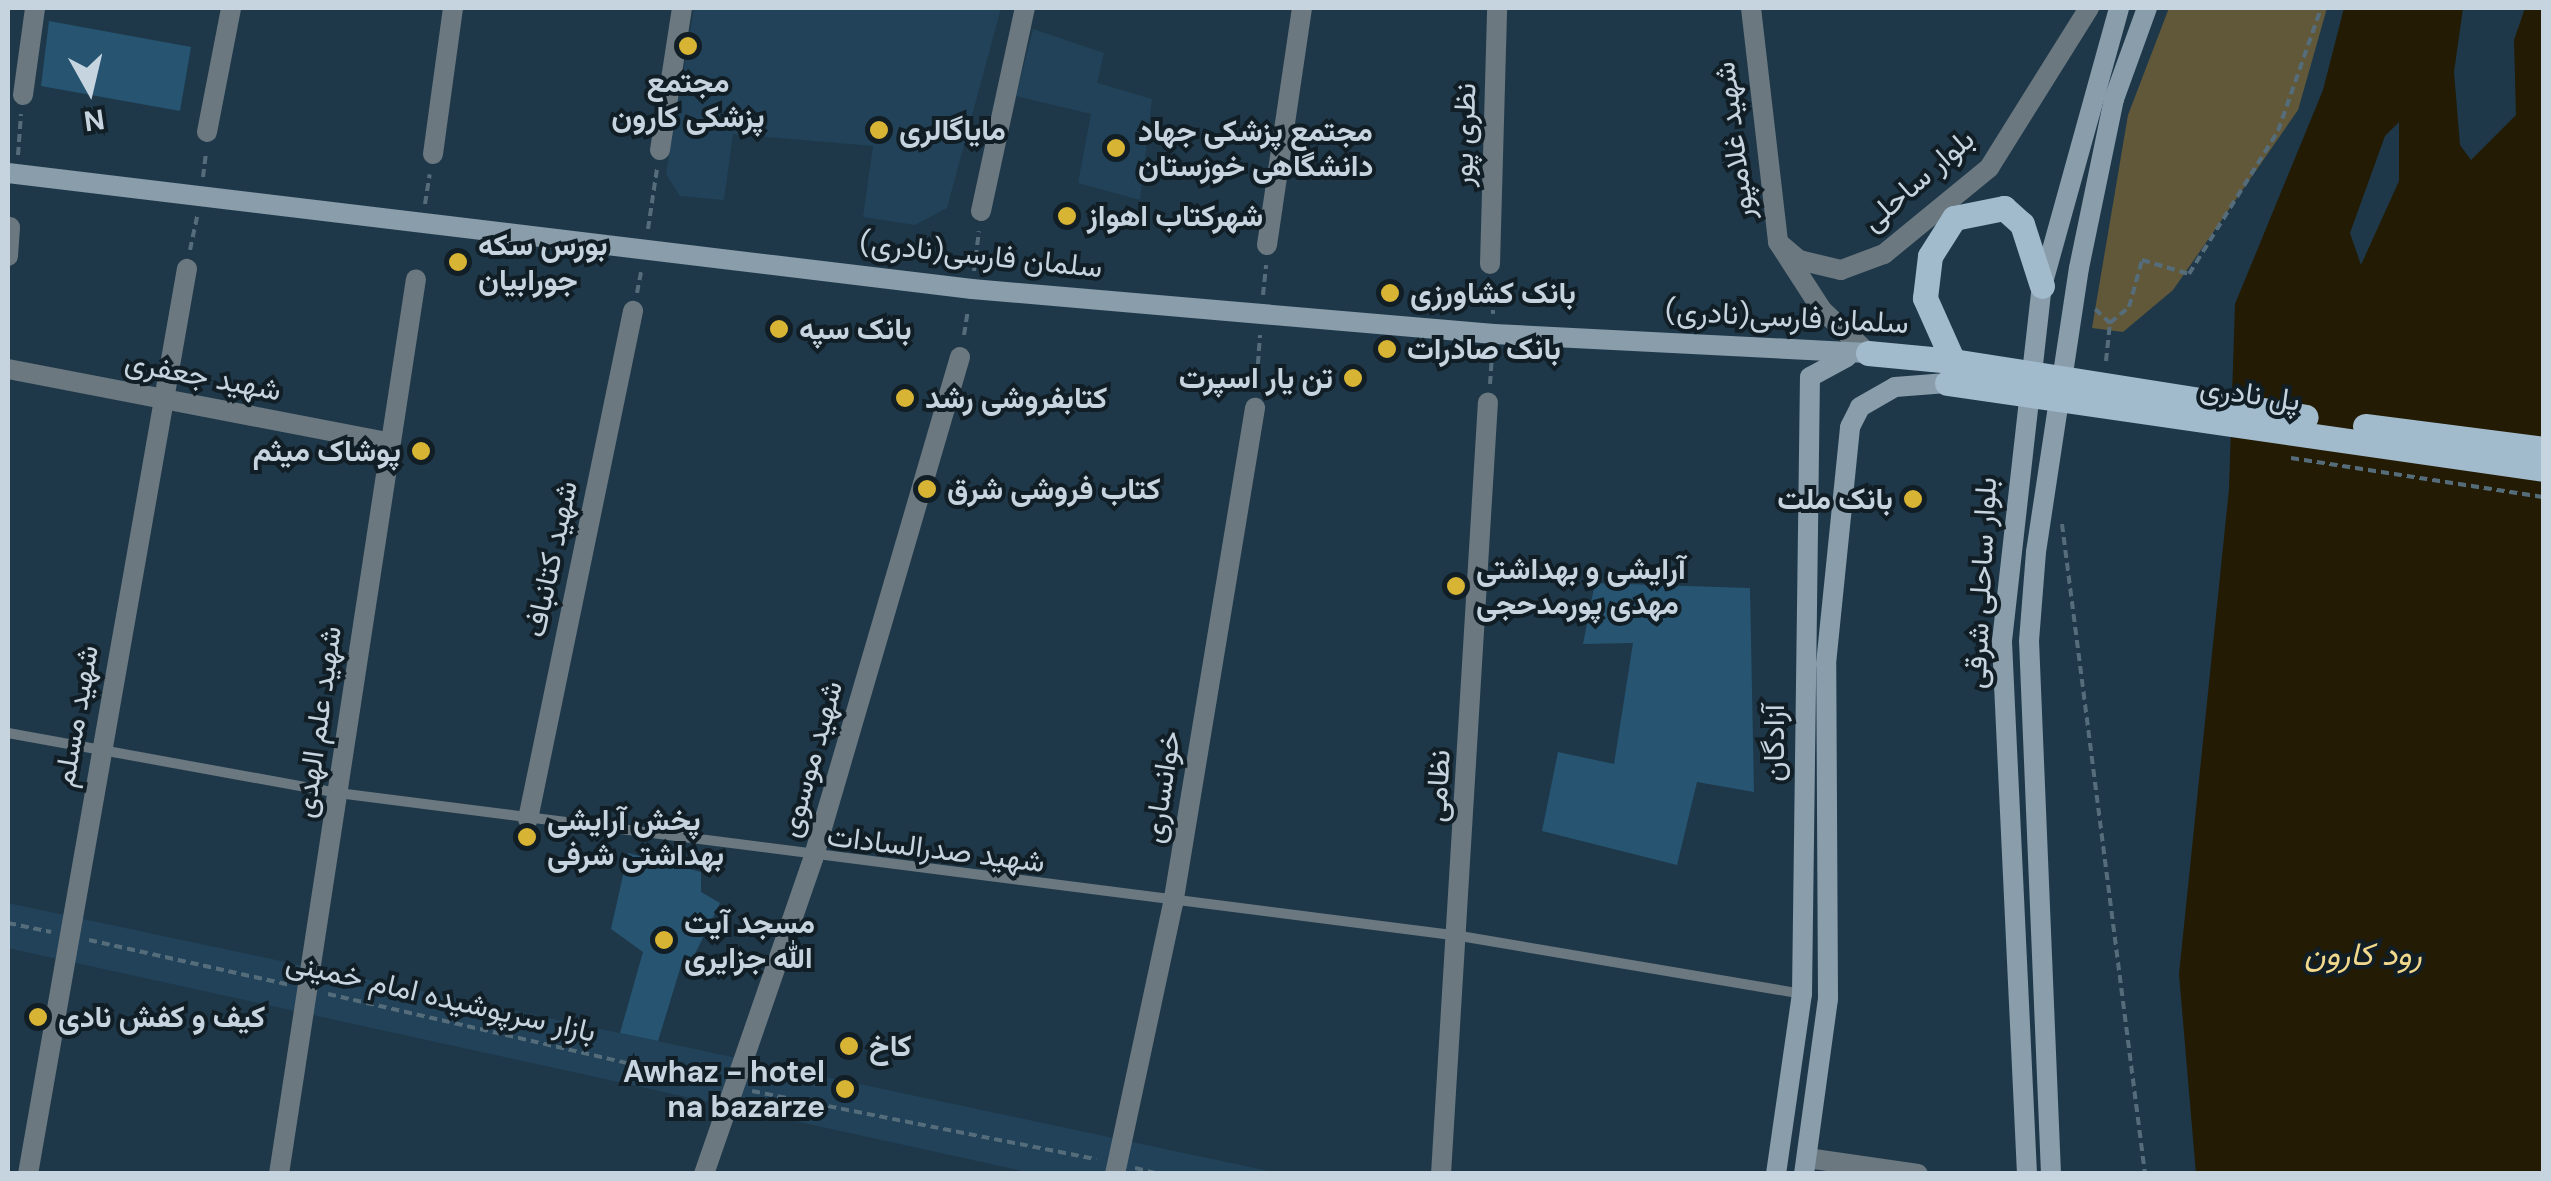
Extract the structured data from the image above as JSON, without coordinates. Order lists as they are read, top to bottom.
{
  "streets": {
    "main road": [
      "سلمان فارسی(نادری)",
      "پل نادری",
      "بلوار ساحلی شرقی",
      "آزادگان"
    ],
    "street": [
      "نظری پور",
      "شهید غلامپور",
      "بلوار ساحلی",
      "شهید جعفری",
      "شهید کتانباف",
      "شهید مسلم",
      "شهید علم الهدی",
      "شهید موسوی",
      "نظامی",
      "خوانساری"
    ],
    "lane": ["شهید صدرالسادات"],
    "path": ["بازار سرپوشیده امام خمینی"]
  },
  "crossings": [
    ["شهید غلامپور", "بلوار ساحلی"],
    ["شهید غلامپور", "سلمان فارسی(نادری)"],
    ["شهید غلامپور", "آزادگان"],
    ["سلمان فارسی(نادری)", "پل نادری"],
    ["سلمان فارسی(نادری)", "آزادگان"],
    ["شهید جعفری", "شهید مسلم"],
    ["شهید جعفری", "شهید علم الهدی"],
    ["پل نادری", "آزادگان"],
    ["شهید کتانباف", "شهید صدرالسادات"],
    ["شهید مسلم", "شهید صدرالسادات"],
    ["شهید مسلم", "بازار سرپوشیده امام خمینی"],
    ["شهید علم الهدی", "شهید صدرالسادات"],
    ["شهید علم الهدی", "بازار سرپوشیده امام خمینی"],
    ["آزادگان", "شهید صدرالسادات"],
    ["شهید موسوی", "شهید صدرالسادات"],
    ["شهید موسوی", "بازار سرپوشیده امام خمینی"],
    ["نظامی", "شهید صدرالسادات"],
    ["خوانساری", "شهید صدرالسادات"],
    ["خوانساری", "بازار سرپوشیده امام خمینی"]
  ],
  "water": ["رود کارون"],
  "places": [
    "مجتمع پزشکی کارون",
    "مایاگالری",
    "مجتمع پزشکی جهاد دانشگاهی خوزستان",
    "شهرکتاب اهواز",
    "بورس سکه جورابیان",
    "بانک کشاورزی",
    "بانک سپه",
    "بانک صادرات",
    "تن یار اسپرت",
    "کتابفروشی رشد",
    "پوشاک میثم",
    "کتاب فروشی شرق",
    "بانک ملت",
    "آرایشی و بهداشتی مهدی پورمدحجی",
    "پخش آرایشی بهداشتی شرفی",
    "مسجد آیت الله جزایری",
    "کیف و کفش نادی",
    "کاخ",
    "Awhaz - hotel na bazarze"
  ],
  "north": "bottom"
}
